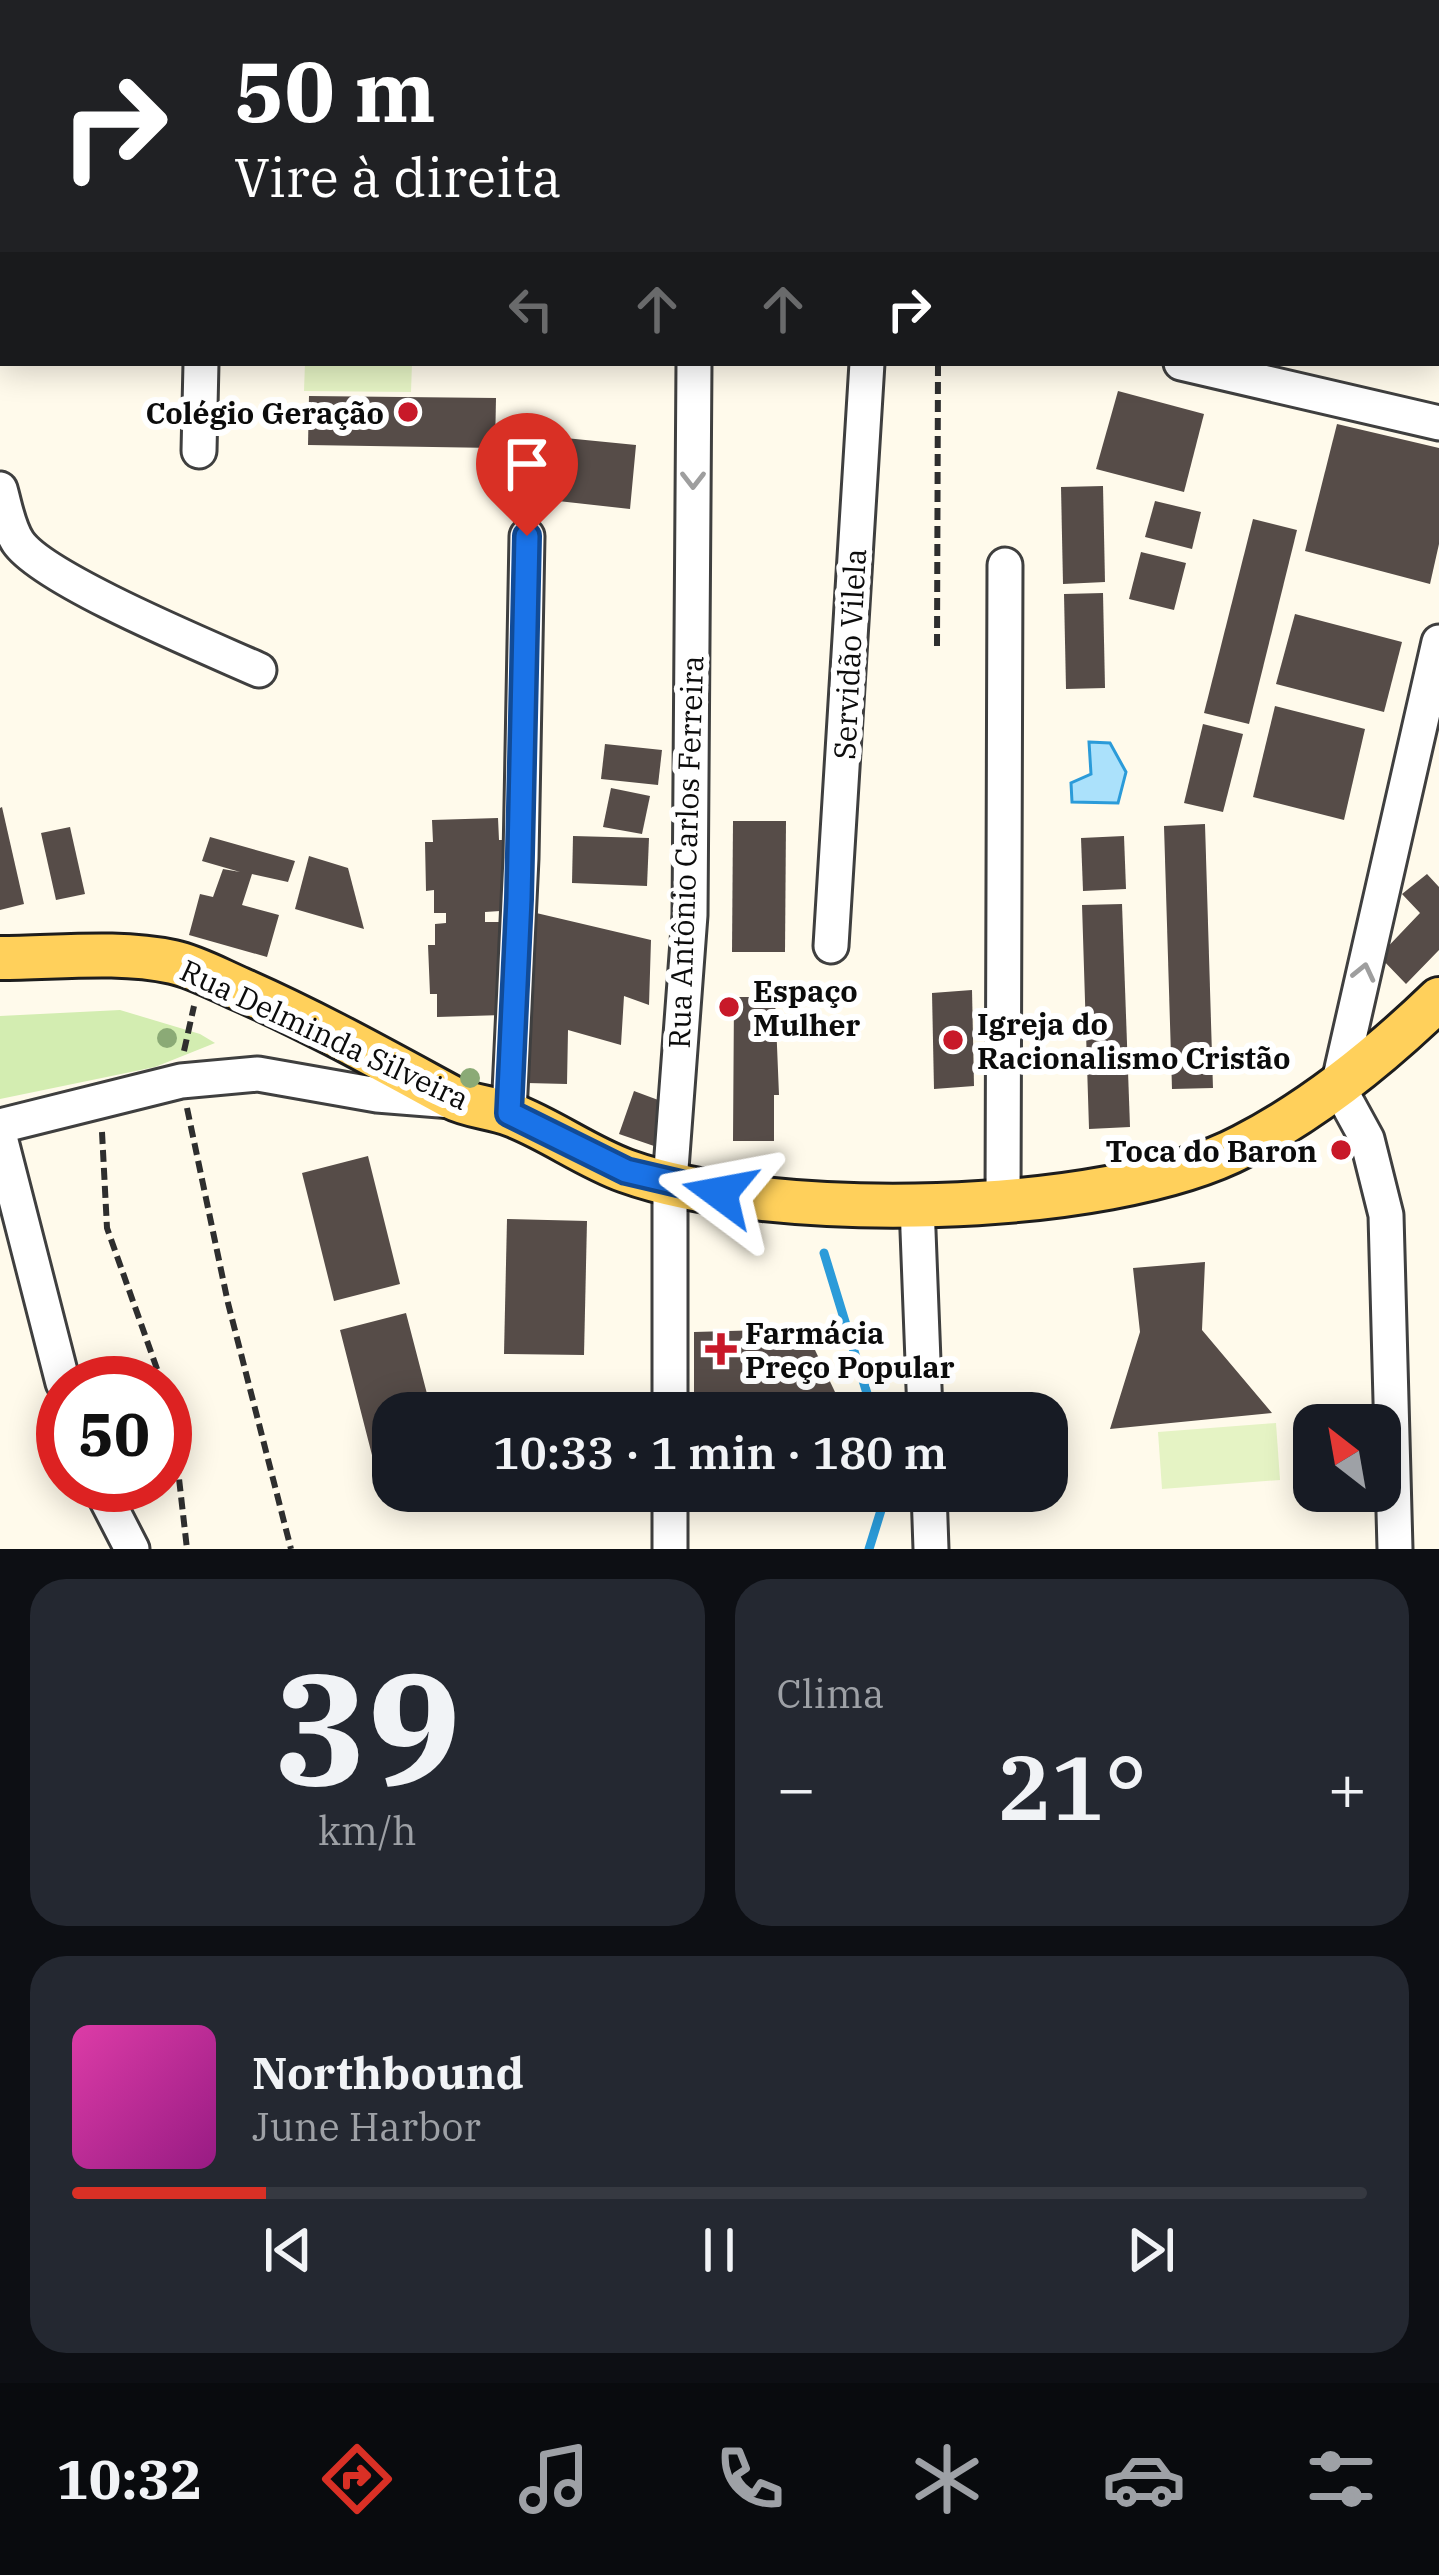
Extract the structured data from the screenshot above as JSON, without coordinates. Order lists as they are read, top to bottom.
{
  "streets": {
    "main road": ["Rua Delminda Silveira"],
    "street": ["Servidão Vilela", "Rua Antônio Carlos Ferreira"]
  },
  "crossings": [
    ["Rua Antônio Carlos Ferreira", "Rua Delminda Silveira"]
  ],
  "places": {
    "other": [
      "Colégio Geração",
      "Espaço Mulher",
      "Igreja do Racionalismo Cristão",
      "Toca do Baron"
    ],
    "health": ["Farmácia Preço Popular"]
  },
  "north": "top left",
  "page": {
    "turn": ["50 m", "Vire à direita"],
    "limit": "50",
    "trip": "10:33 · 1 min · 180 m",
    "tile": [
      ["39", "km/h"],
      "Clima"
    ],
    "heat": ["−", "21°", "+"],
    "song": ["Northbound", "June Harbor"],
    "tabs": "10:32"
  }
}
